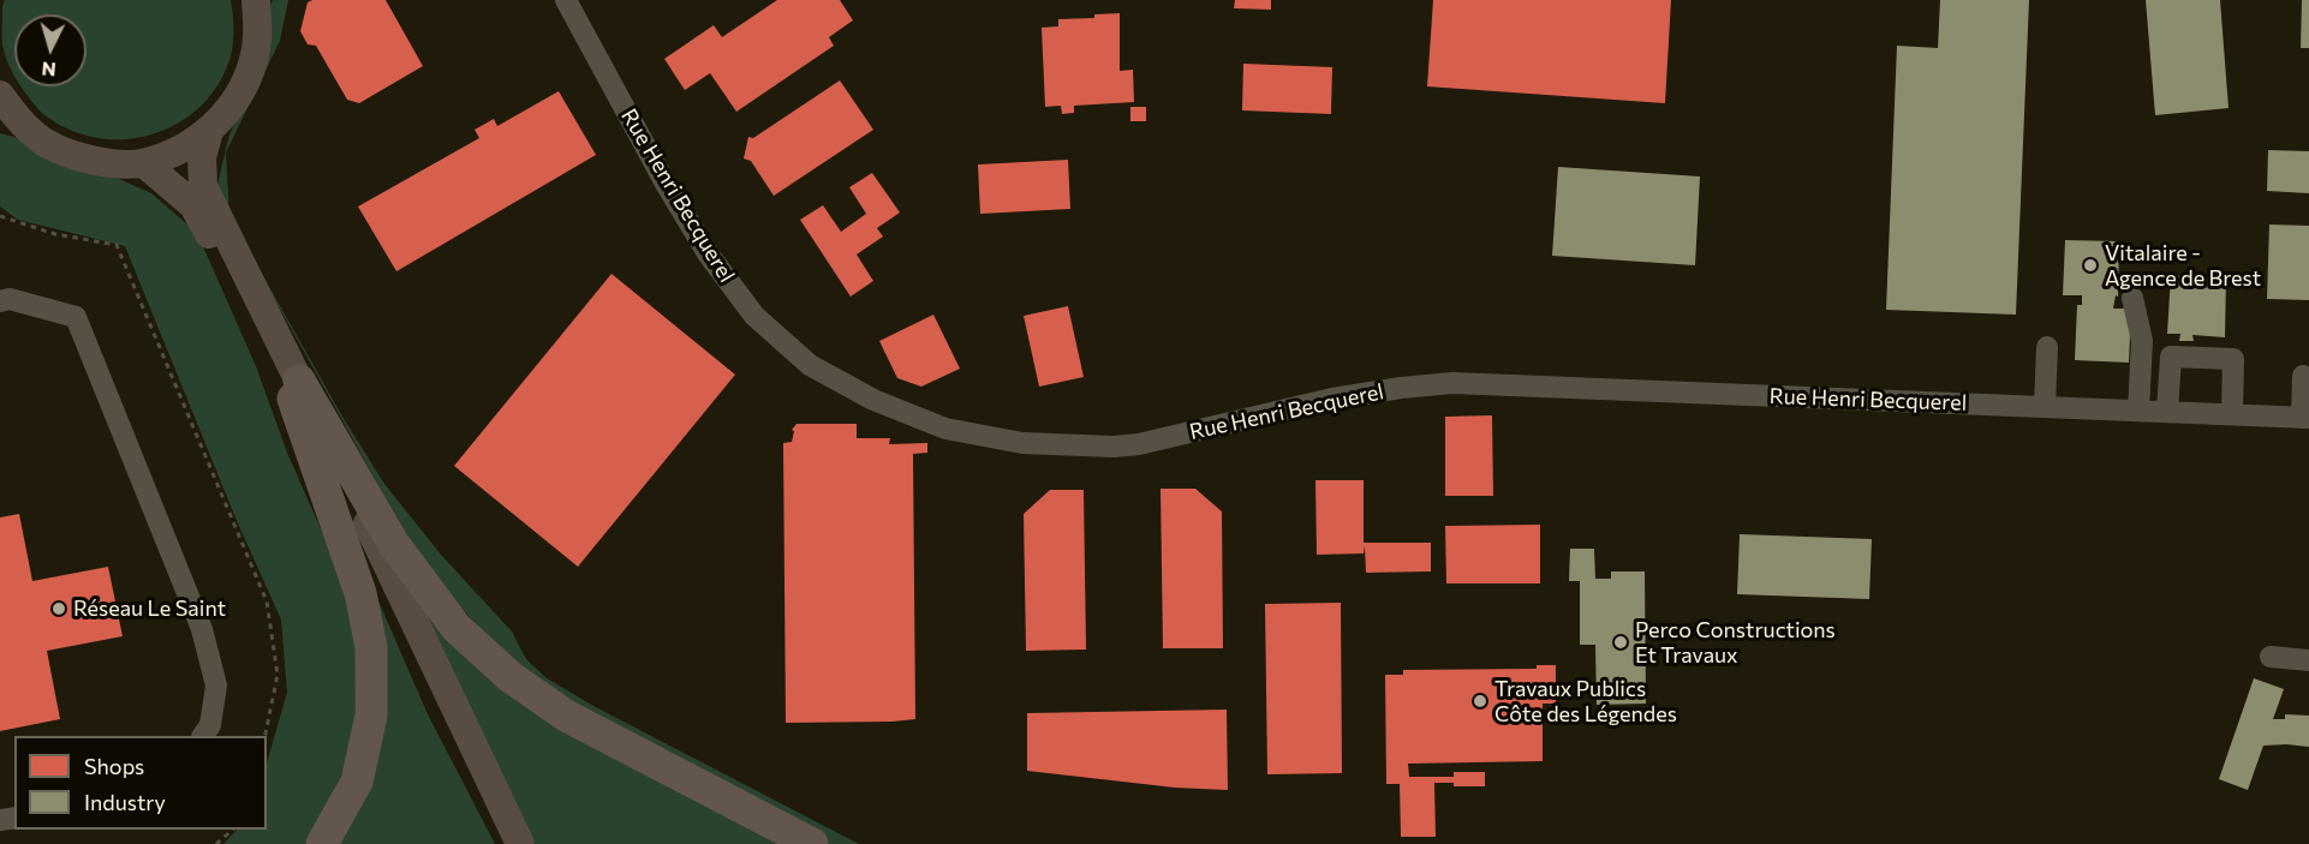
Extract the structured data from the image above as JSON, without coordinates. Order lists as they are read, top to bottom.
{
  "streets": {
    "street": ["Rue Henri Becquerel"]
  },
  "places": [
    "Vitalaire - Agence de Brest",
    "Réseau Le Saint",
    "Perco Constructions Et Travaux",
    "Travaux Publics Côte des Légendes"
  ],
  "legend": ["Shops", "Industry"],
  "north": "bottom"
}
